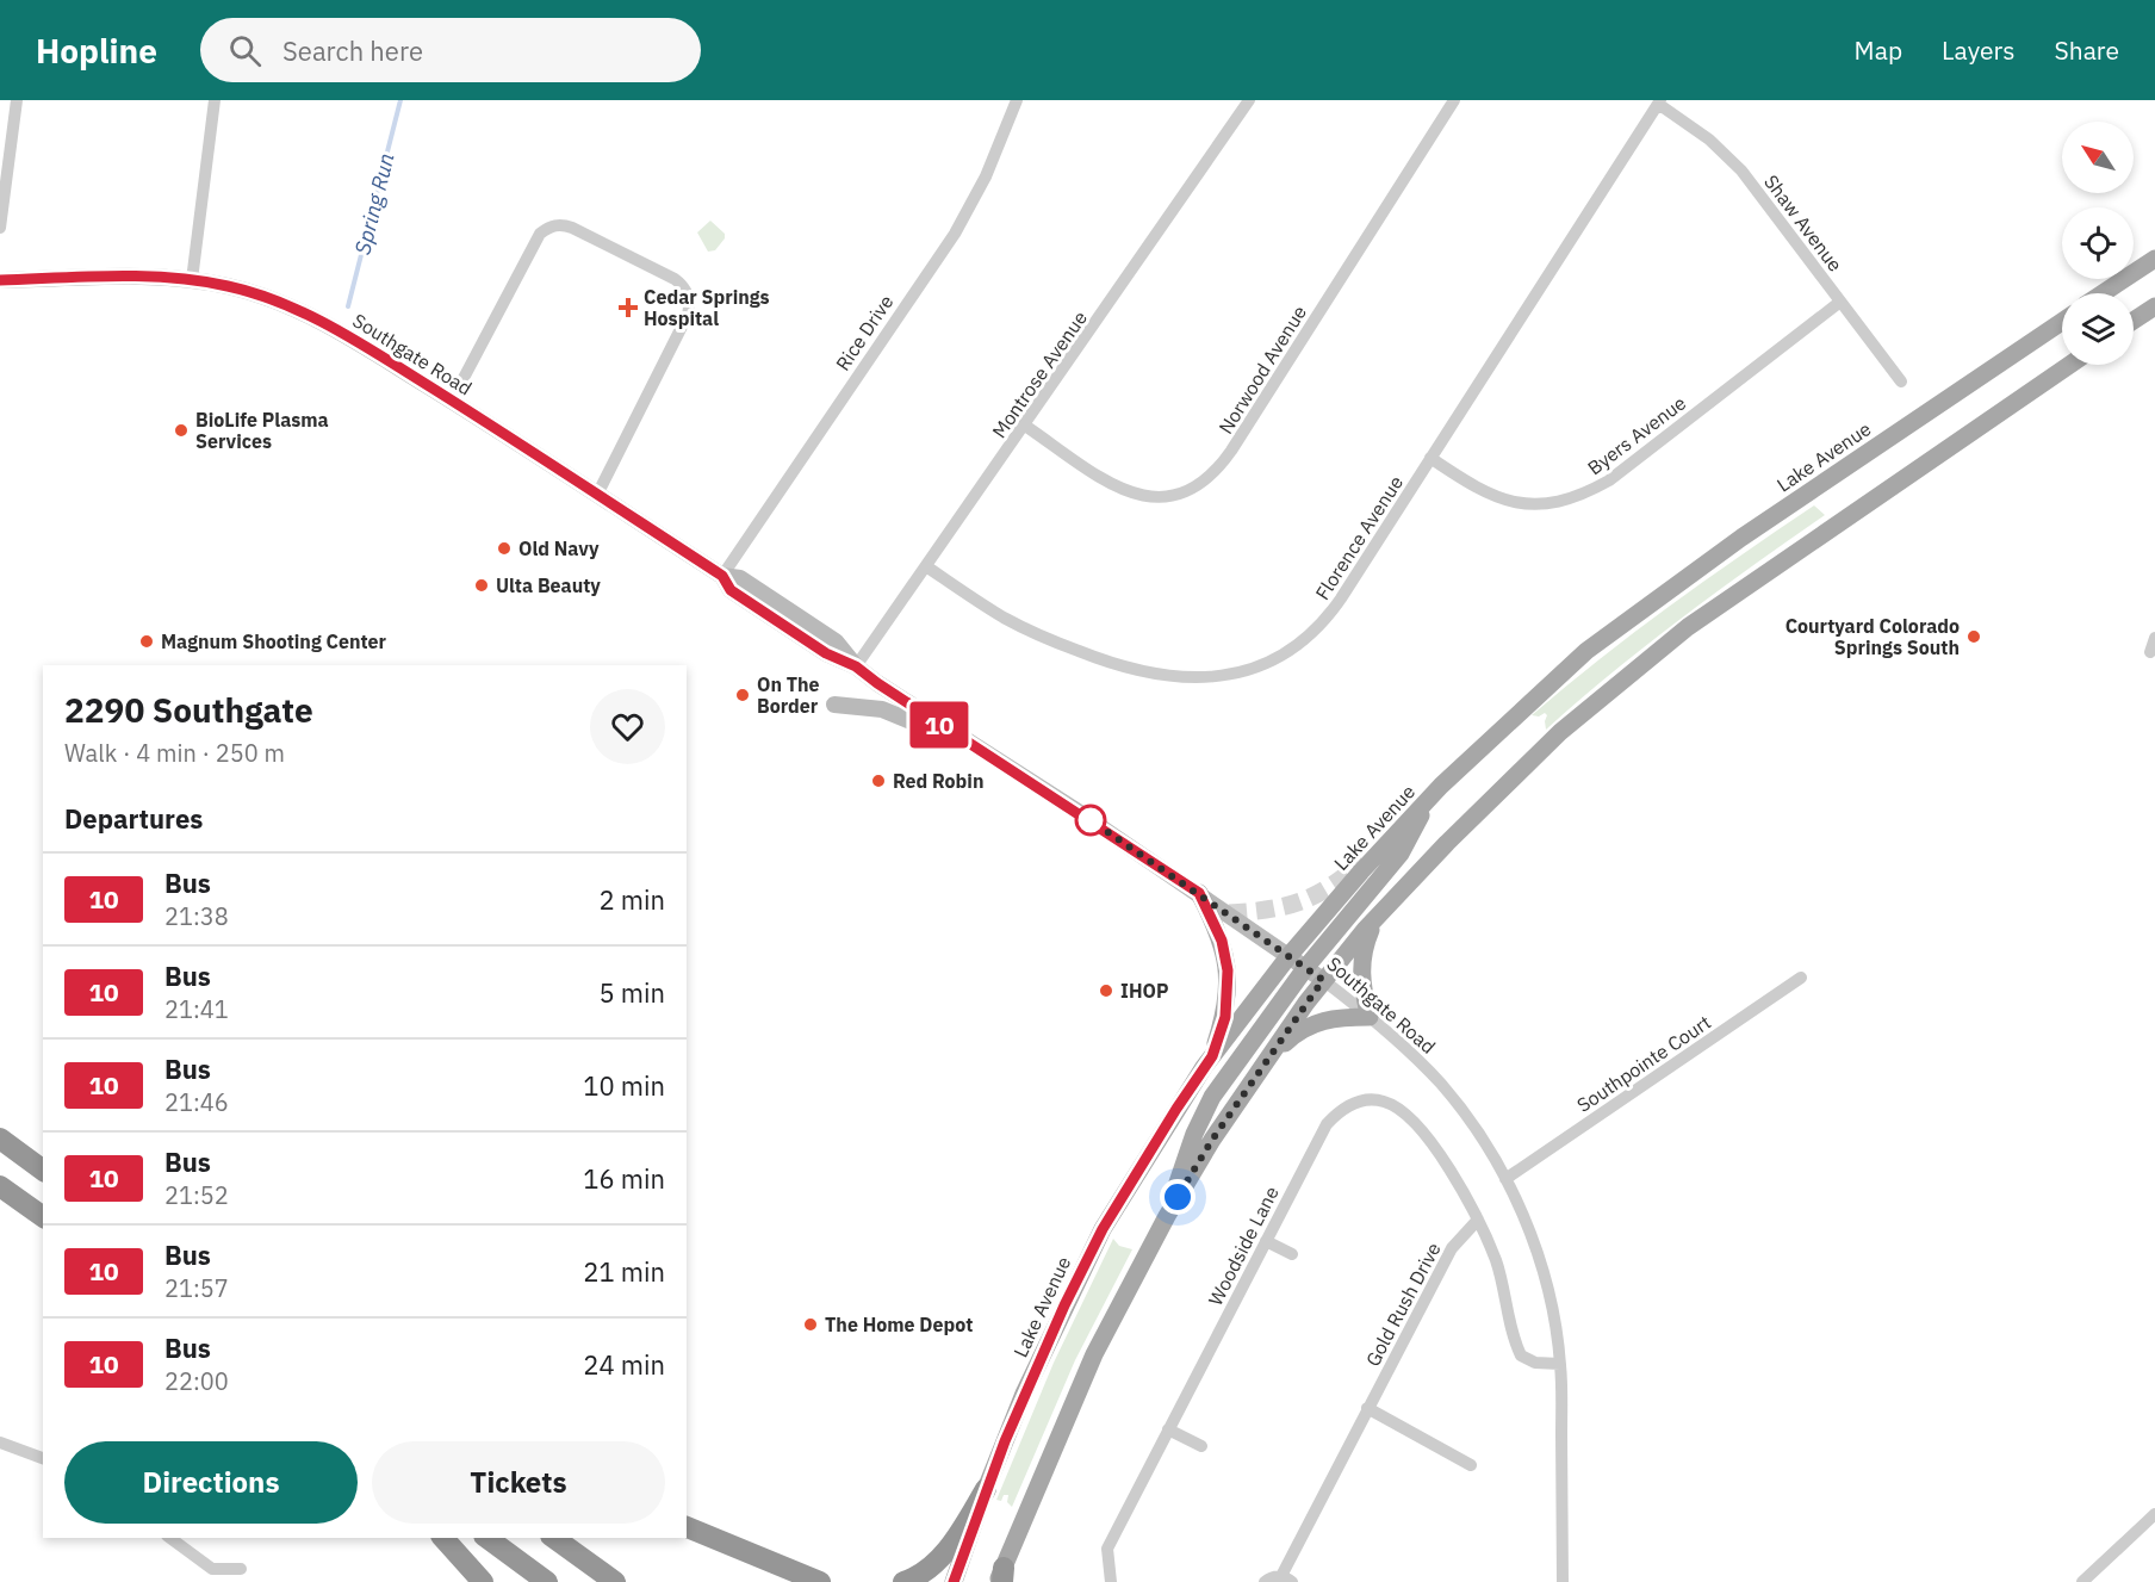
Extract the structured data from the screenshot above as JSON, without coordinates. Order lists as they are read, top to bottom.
{
  "streets": {
    "main road": ["Lake Avenue"],
    "street": [
      "Shaw Avenue",
      "Rice Drive",
      "Southgate Road",
      "Norwood Avenue",
      "Montrose Avenue",
      "Byers Avenue",
      "Florence Avenue",
      "Southpointe Court",
      "Woodside Lane",
      "Gold Rush Drive"
    ]
  },
  "crossings": [
    ["Shaw Avenue", "Byers Avenue"],
    ["Shaw Avenue", "Florence Avenue"],
    ["Rice Drive", "Southgate Road"],
    ["Southgate Road", "Montrose Avenue"],
    ["Southgate Road", "Lake Avenue"],
    ["Southgate Road", "Southpointe Court"],
    ["Norwood Avenue", "Montrose Avenue"],
    ["Montrose Avenue", "Florence Avenue"],
    ["Byers Avenue", "Florence Avenue"],
    ["Woodside Lane", "Gold Rush Drive"]
  ],
  "water": ["Spring Run"],
  "places": {
    "health": ["Cedar Springs Hospital"],
    "other": [
      "BioLife Plasma Services",
      "Old Navy",
      "Ulta Beauty",
      "Courtyard Colorado Springs South",
      "Magnum Shooting Center",
      "On The Border",
      "Red Robin",
      "IHOP",
      "The Home Depot"
    ]
  },
  "lines": ["bus line 10"],
  "north": "top left",
  "page": {
    "header": "Hopline",
    "search": "Search here",
    "nav": ["Map", "Layers", "Share"],
    "on_map": "10",
    "heading": [
      ["2290 Southgate", "Walk · 4 min · 250 m"],
      "Departures"
    ],
    "list": [
      {
        "mark": "10",
        "name": "Bus",
        "note": "21:38",
        "value": "2 min"
      },
      {
        "mark": "10",
        "name": "Bus",
        "note": "21:41",
        "value": "5 min"
      },
      {
        "mark": "10",
        "name": "Bus",
        "note": "21:46",
        "value": "10 min"
      },
      {
        "mark": "10",
        "name": "Bus",
        "note": "21:52",
        "value": "16 min"
      },
      {
        "mark": "10",
        "name": "Bus",
        "note": "21:57",
        "value": "21 min"
      },
      {
        "mark": "10",
        "name": "Bus",
        "note": "22:00",
        "value": "24 min"
      }
    ],
    "buttons": ["Directions", "Tickets"]
  }
}
